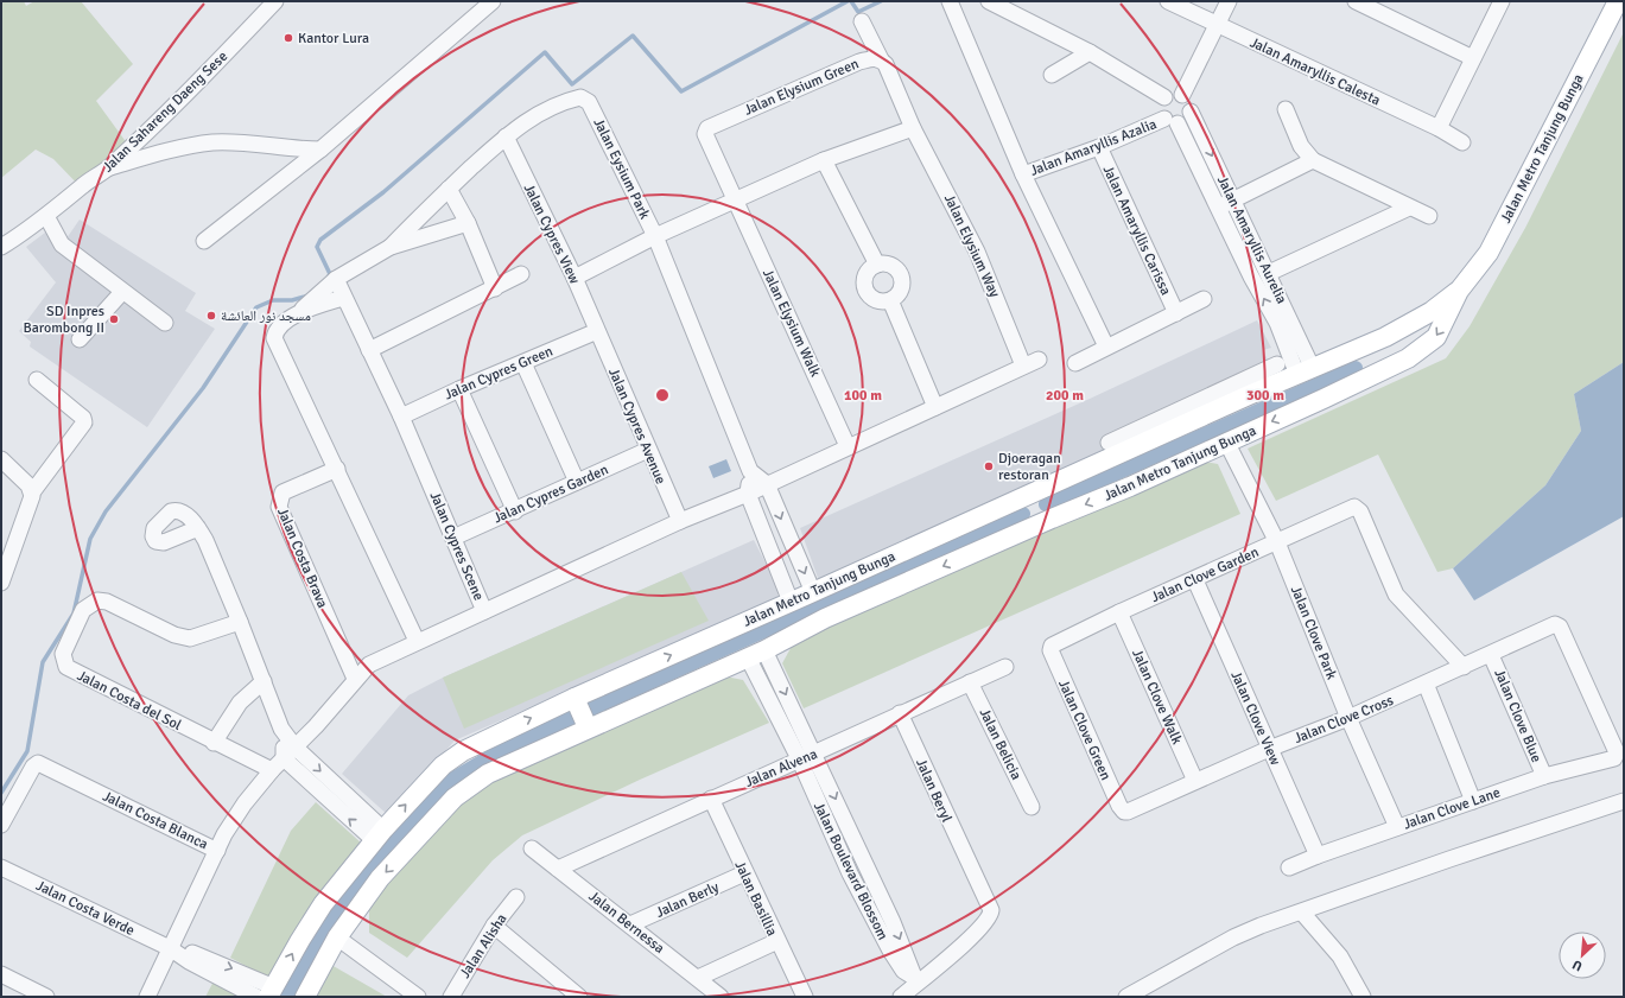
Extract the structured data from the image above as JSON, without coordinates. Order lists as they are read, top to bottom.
{
  "streets": {
    "main road": ["Jalan Metro Tanjung Bunga"],
    "street": [
      "Jalan Amaryllis Calesta",
      "Jalan Elysium Green",
      "Jalan Sahareng Daeng Sese",
      "Jalan Amaryllis Azalia",
      "Jalan Eysium Park",
      "Jalan Amaryllis Carissa",
      "Jalan Cypres View",
      "Jalan Amaryllis Aurelia",
      "Jalan Elysium Way",
      "Jalan Elysium Walk",
      "Jalan Cypres Green",
      "Jalan Cypres Avenue",
      "Jalan Cypres Garden",
      "Jalan Cypres Scene",
      "Jalan Costa Brava",
      "Jalan Clove Garden",
      "Jalan Clove Park",
      "Jalan Clove Walk",
      "Jalan Costa del Sol",
      "Jalan Clove Blue",
      "Jalan Clove View",
      "Jalan Clove Cross",
      "Jalan Clove Green",
      "Jalan Belicia",
      "Jalan Alvena",
      "Jalan Beryl",
      "Jalan Clove Lane",
      "Jalan Costa Blanca",
      "Jalan Boulevard Blossom",
      "Jalan Basillia",
      "Jalan Berly",
      "Jalan Costa Verde",
      "Jalan Bernessa",
      "Jalan Alisha"
    ]
  },
  "crossings": [
    ["Jalan Elysium Green", "Jalan Elysium Walk"],
    ["Jalan Amaryllis Azalia", "Jalan Amaryllis Carissa"],
    ["Jalan Amaryllis Azalia", "Jalan Amaryllis Aurelia"],
    ["Jalan Metro Tanjung Bunga", "Jalan Amaryllis Aurelia"],
    ["Jalan Metro Tanjung Bunga", "Jalan Clove Park"],
    ["Jalan Metro Tanjung Bunga", "Jalan Boulevard Blossom"],
    ["Jalan Eysium Park", "Jalan Cypres View"],
    ["Jalan Cypres View", "Jalan Cypres Green"],
    ["Jalan Cypres View", "Jalan Cypres Avenue"],
    ["Jalan Elysium Way", "Jalan Cypres Scene"],
    ["Jalan Elysium Walk", "Jalan Cypres Scene"],
    ["Jalan Cypres Green", "Jalan Cypres Avenue"],
    ["Jalan Cypres Green", "Jalan Cypres Scene"],
    ["Jalan Cypres Avenue", "Jalan Cypres Garden"],
    ["Jalan Cypres Avenue", "Jalan Cypres Scene"],
    ["Jalan Cypres Garden", "Jalan Cypres Scene"],
    ["Jalan Clove Garden", "Jalan Clove Park"],
    ["Jalan Clove Garden", "Jalan Clove Walk"],
    ["Jalan Clove Garden", "Jalan Clove View"],
    ["Jalan Clove Garden", "Jalan Clove Cross"],
    ["Jalan Clove Garden", "Jalan Clove Green"],
    ["Jalan Clove Park", "Jalan Clove Cross"],
    ["Jalan Clove Park", "Jalan Clove Lane"],
    ["Jalan Clove Walk", "Jalan Clove Cross"],
    ["Jalan Clove Blue", "Jalan Clove Cross"],
    ["Jalan Clove Blue", "Jalan Clove Lane"],
    ["Jalan Clove View", "Jalan Clove Cross"],
    ["Jalan Clove View", "Jalan Clove Lane"],
    ["Jalan Clove Cross", "Jalan Clove Green"],
    ["Jalan Clove Cross", "Jalan Clove Lane"],
    ["Jalan Belicia", "Jalan Alvena"],
    ["Jalan Alvena", "Jalan Beryl"],
    ["Jalan Alvena", "Jalan Boulevard Blossom"],
    ["Jalan Alvena", "Jalan Basillia"],
    ["Jalan Alvena", "Jalan Bernessa"],
    ["Jalan Beryl", "Jalan Boulevard Blossom"],
    ["Jalan Costa Blanca", "Jalan Costa Verde"],
    ["Jalan Basillia", "Jalan Berly"],
    ["Jalan Berly", "Jalan Bernessa"]
  ],
  "places": [
    "Kantor Lura",
    "مسجد نور العائشة",
    "SD Inpres Barombong II",
    "Djoeragan restoran"
  ],
  "north": "bottom left",
  "rings": ["100 m", "200 m", "300 m"]
}
